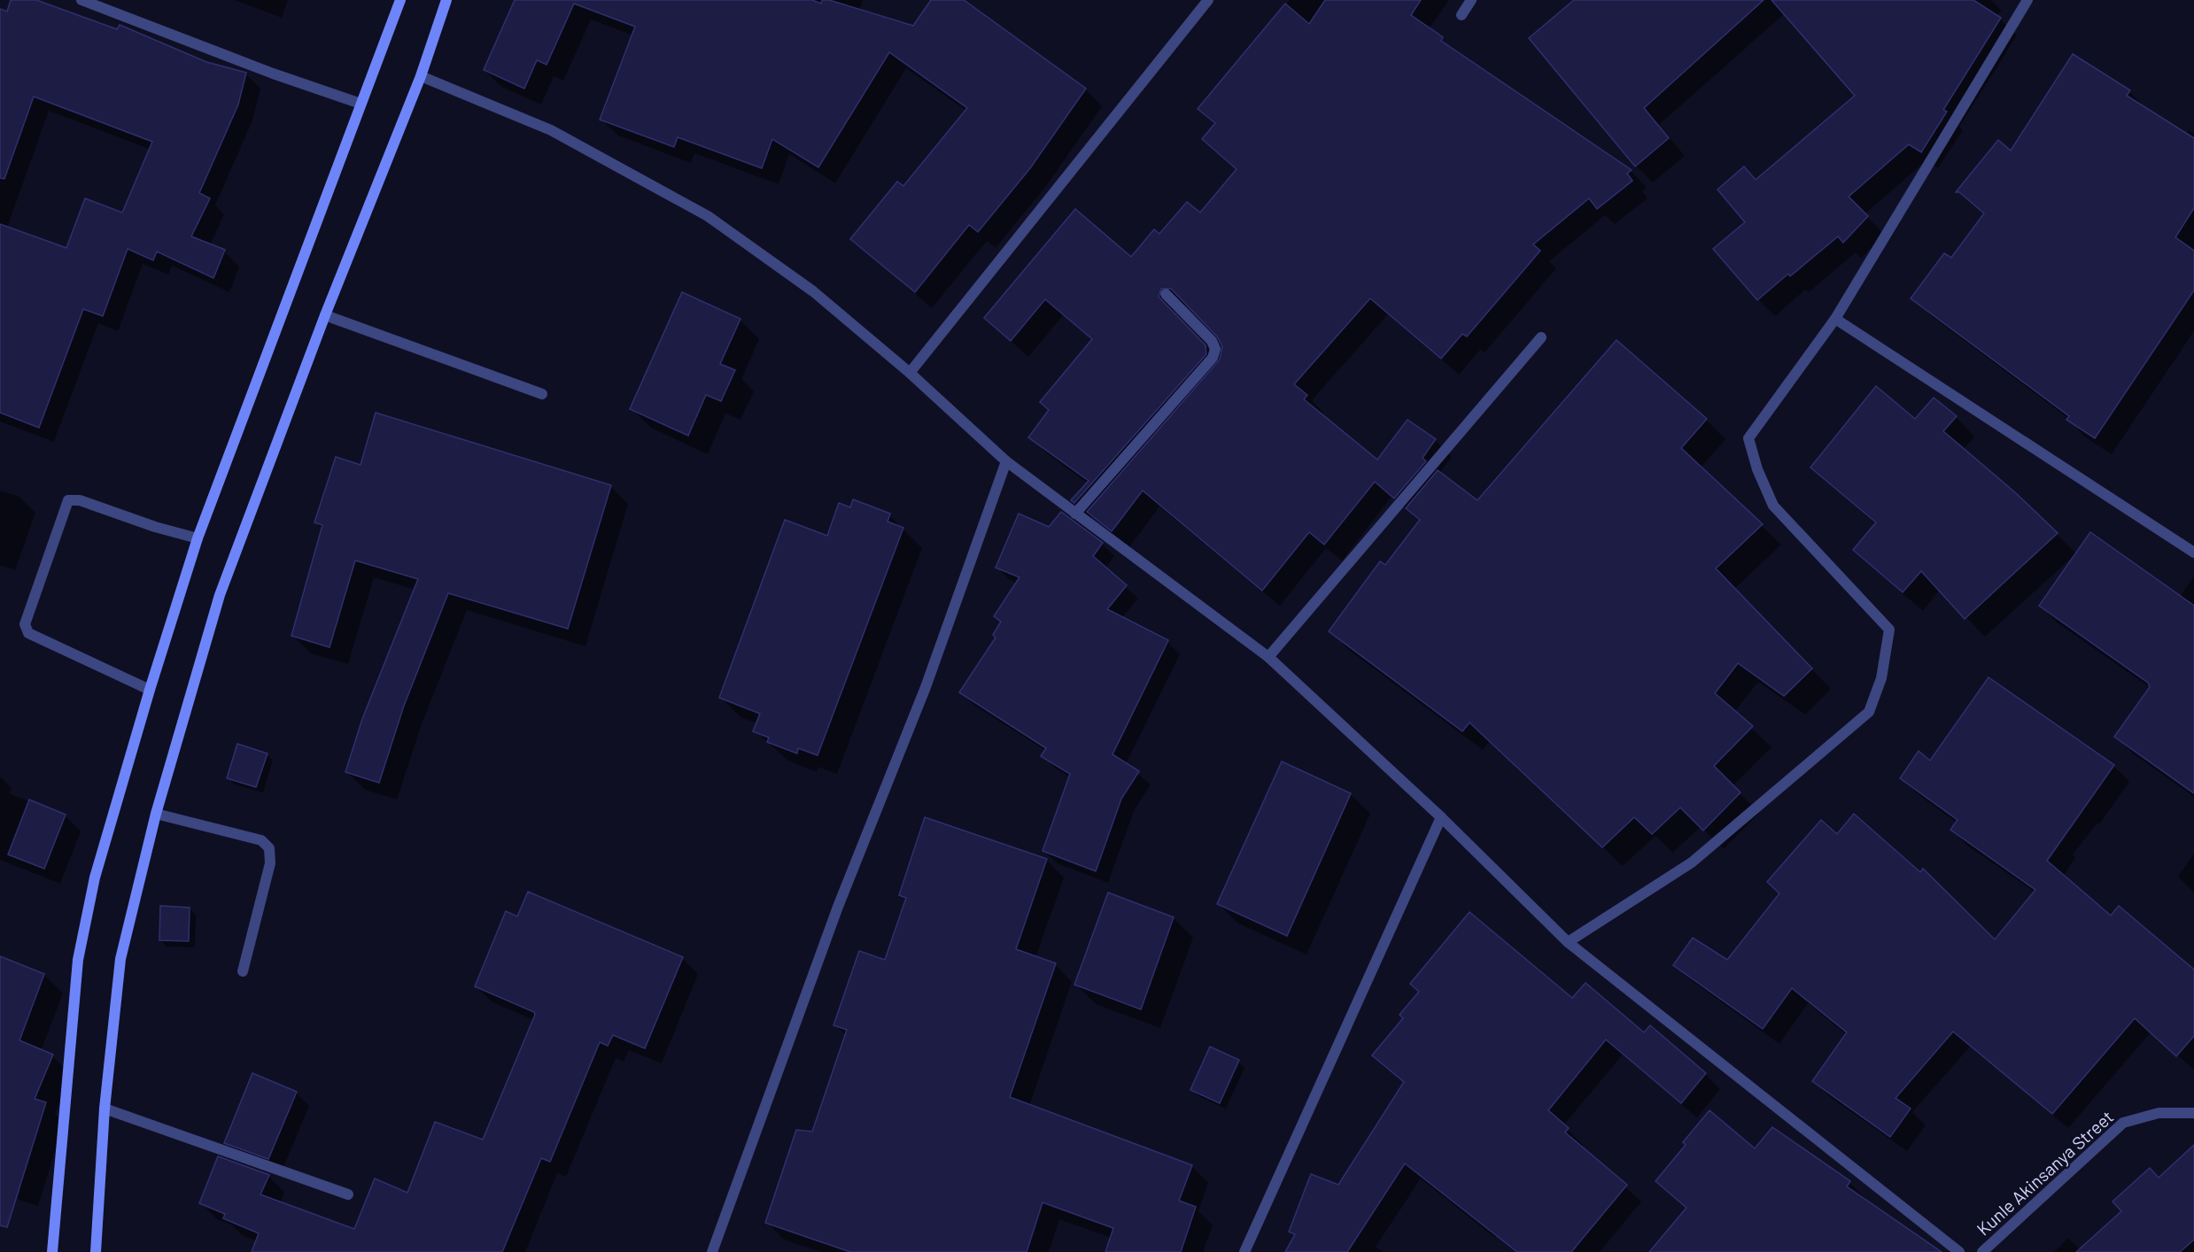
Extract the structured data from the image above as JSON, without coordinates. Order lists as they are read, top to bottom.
{
  "streets": {
    "street": ["Kunle Akinsanya Street"]
  }
}
